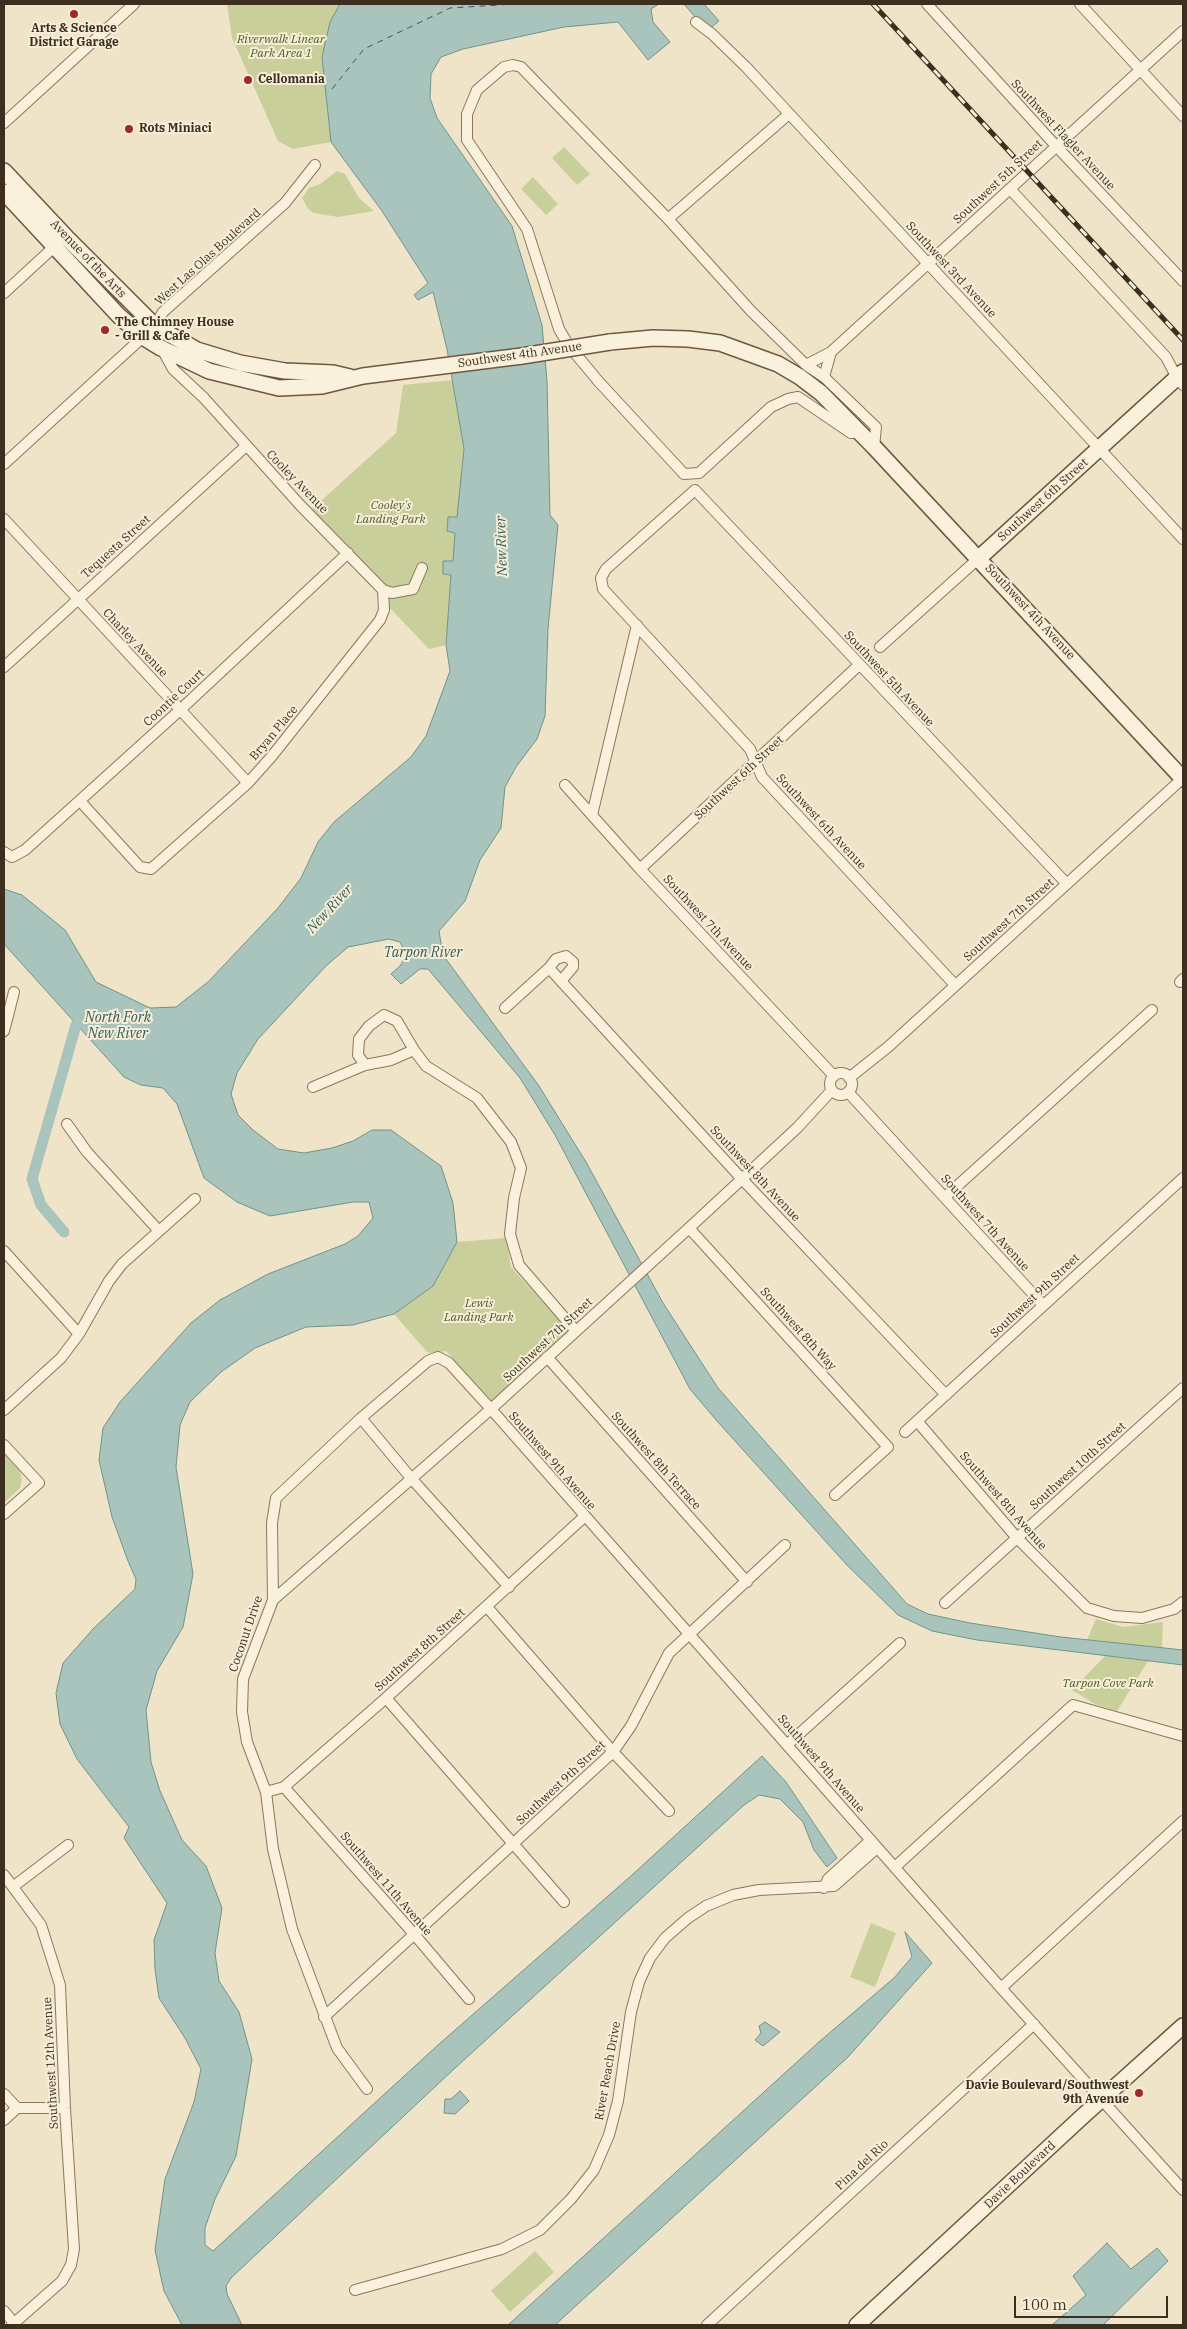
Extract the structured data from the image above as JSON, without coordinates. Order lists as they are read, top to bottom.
{
  "streets": {
    "main road": [
      "Avenue of the Arts",
      "Southwest 4th Avenue",
      "Southwest 6th Street",
      "Davie Boulevard"
    ],
    "street": [
      "Southwest Flagler Avenue",
      "Southwest 5th Street",
      "West Las Olas Boulevard",
      "Southwest 3rd Avenue",
      "Cooley Avenue",
      "Tequesta Street",
      "Charley Avenue",
      "Southwest 5th Avenue",
      "Coontie Court",
      "Bryan Place",
      "Southwest 6th Avenue",
      "Southwest 7th Street",
      "Southwest 7th Avenue",
      "Southwest 8th Avenue",
      "Southwest 9th Street",
      "Southwest 8th Way",
      "Southwest 9th Avenue",
      "Southwest 8th Terrace",
      "Southwest 10th Street",
      "Coconut Drive",
      "Southwest 8th Street",
      "Southwest 11th Avenue",
      "Southwest 12th Avenue",
      "River Reach Drive",
      "Pina del Rio"
    ]
  },
  "crossings": [
    ["Southwest Flagler Avenue", "Southwest 5th Street"],
    ["Southwest 5th Street", "Southwest 3rd Avenue"],
    ["West Las Olas Boulevard", "Avenue of the Arts"],
    ["West Las Olas Boulevard", "Southwest 4th Avenue"],
    ["Avenue of the Arts", "Southwest 4th Avenue"],
    ["Southwest 3rd Avenue", "Southwest 6th Street"],
    ["Southwest 4th Avenue", "Cooley Avenue"],
    ["Southwest 4th Avenue", "Southwest 6th Street"],
    ["Southwest 4th Avenue", "Southwest 7th Street"],
    ["Cooley Avenue", "Tequesta Street"],
    ["Cooley Avenue", "Coontie Court"],
    ["Cooley Avenue", "Bryan Place"],
    ["Southwest 6th Street", "Southwest 5th Avenue"],
    ["Southwest 6th Street", "Southwest 6th Avenue"],
    ["Southwest 6th Street", "Southwest 7th Avenue"],
    ["Tequesta Street", "Charley Avenue"],
    ["Charley Avenue", "Coontie Court"],
    ["Charley Avenue", "Bryan Place"],
    ["Southwest 5th Avenue", "Southwest 6th Avenue"],
    ["Southwest 5th Avenue", "Southwest 7th Street"],
    ["Coontie Court", "Bryan Place"],
    ["Southwest 6th Avenue", "Southwest 7th Street"],
    ["Southwest 7th Street", "Southwest 7th Avenue"],
    ["Southwest 7th Street", "Southwest 8th Avenue"],
    ["Southwest 7th Street", "Southwest 8th Way"],
    ["Southwest 7th Street", "Southwest 9th Avenue"],
    ["Southwest 7th Street", "Southwest 8th Terrace"],
    ["Southwest 7th Street", "Coconut Drive"],
    ["Southwest 7th Avenue", "Southwest 9th Street"],
    ["Southwest 8th Avenue", "Southwest 9th Street"],
    ["Southwest 8th Avenue", "Southwest 10th Street"],
    ["Southwest 9th Street", "Southwest 9th Avenue"],
    ["Southwest 9th Street", "Southwest 8th Terrace"],
    ["Southwest 9th Street", "Coconut Drive"],
    ["Southwest 9th Street", "Southwest 11th Avenue"],
    ["Southwest 9th Avenue", "Coconut Drive"],
    ["Southwest 9th Avenue", "Southwest 8th Street"],
    ["Southwest 9th Avenue", "River Reach Drive"],
    ["Southwest 9th Avenue", "Pina del Rio"],
    ["Southwest 9th Avenue", "Davie Boulevard"],
    ["Coconut Drive", "Southwest 8th Street"],
    ["Southwest 8th Street", "Southwest 11th Avenue"]
  ],
  "water": ["New River", "Tarpon River", "North Fork New River"],
  "parks": [
    "Riverwalk Linear Park Area 1",
    "Cooley's Landing Park",
    "Lewis Landing Park",
    "Tarpon Cove Park"
  ],
  "places": [
    "Arts & Science District Garage",
    "Cellomania",
    "Rots Miniaci",
    "The Chimney House - Grill & Cafe",
    "Davie Boulevard/Southwest 9th Avenue"
  ],
  "scale_bar": "100 m"
}
